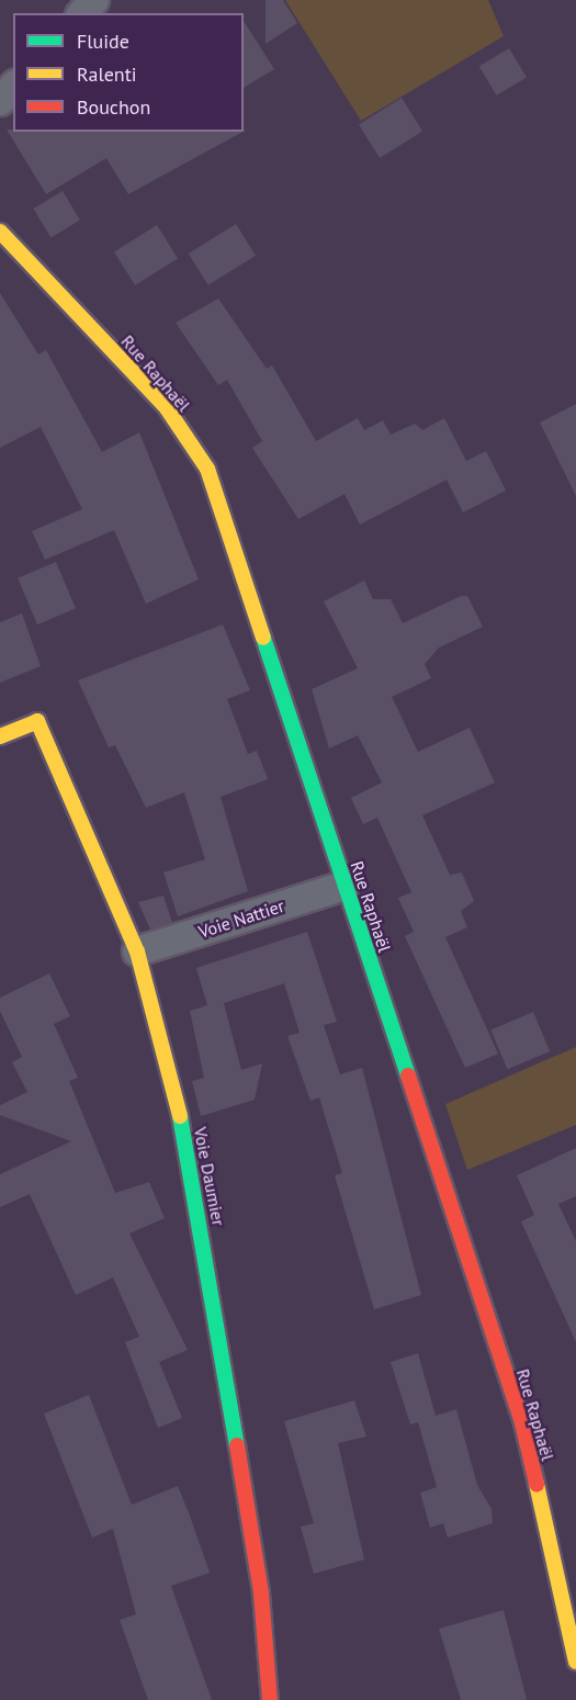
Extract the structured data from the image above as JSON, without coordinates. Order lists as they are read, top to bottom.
{
  "streets": {
    "street": ["Rue Raphaël", "Voie Nattier", "Voie Daumier"]
  },
  "crossings": [
    ["Rue Raphaël", "Voie Nattier"],
    ["Voie Nattier", "Voie Daumier"]
  ],
  "legend": ["Fluide", "Ralenti", "Bouchon"]
}
